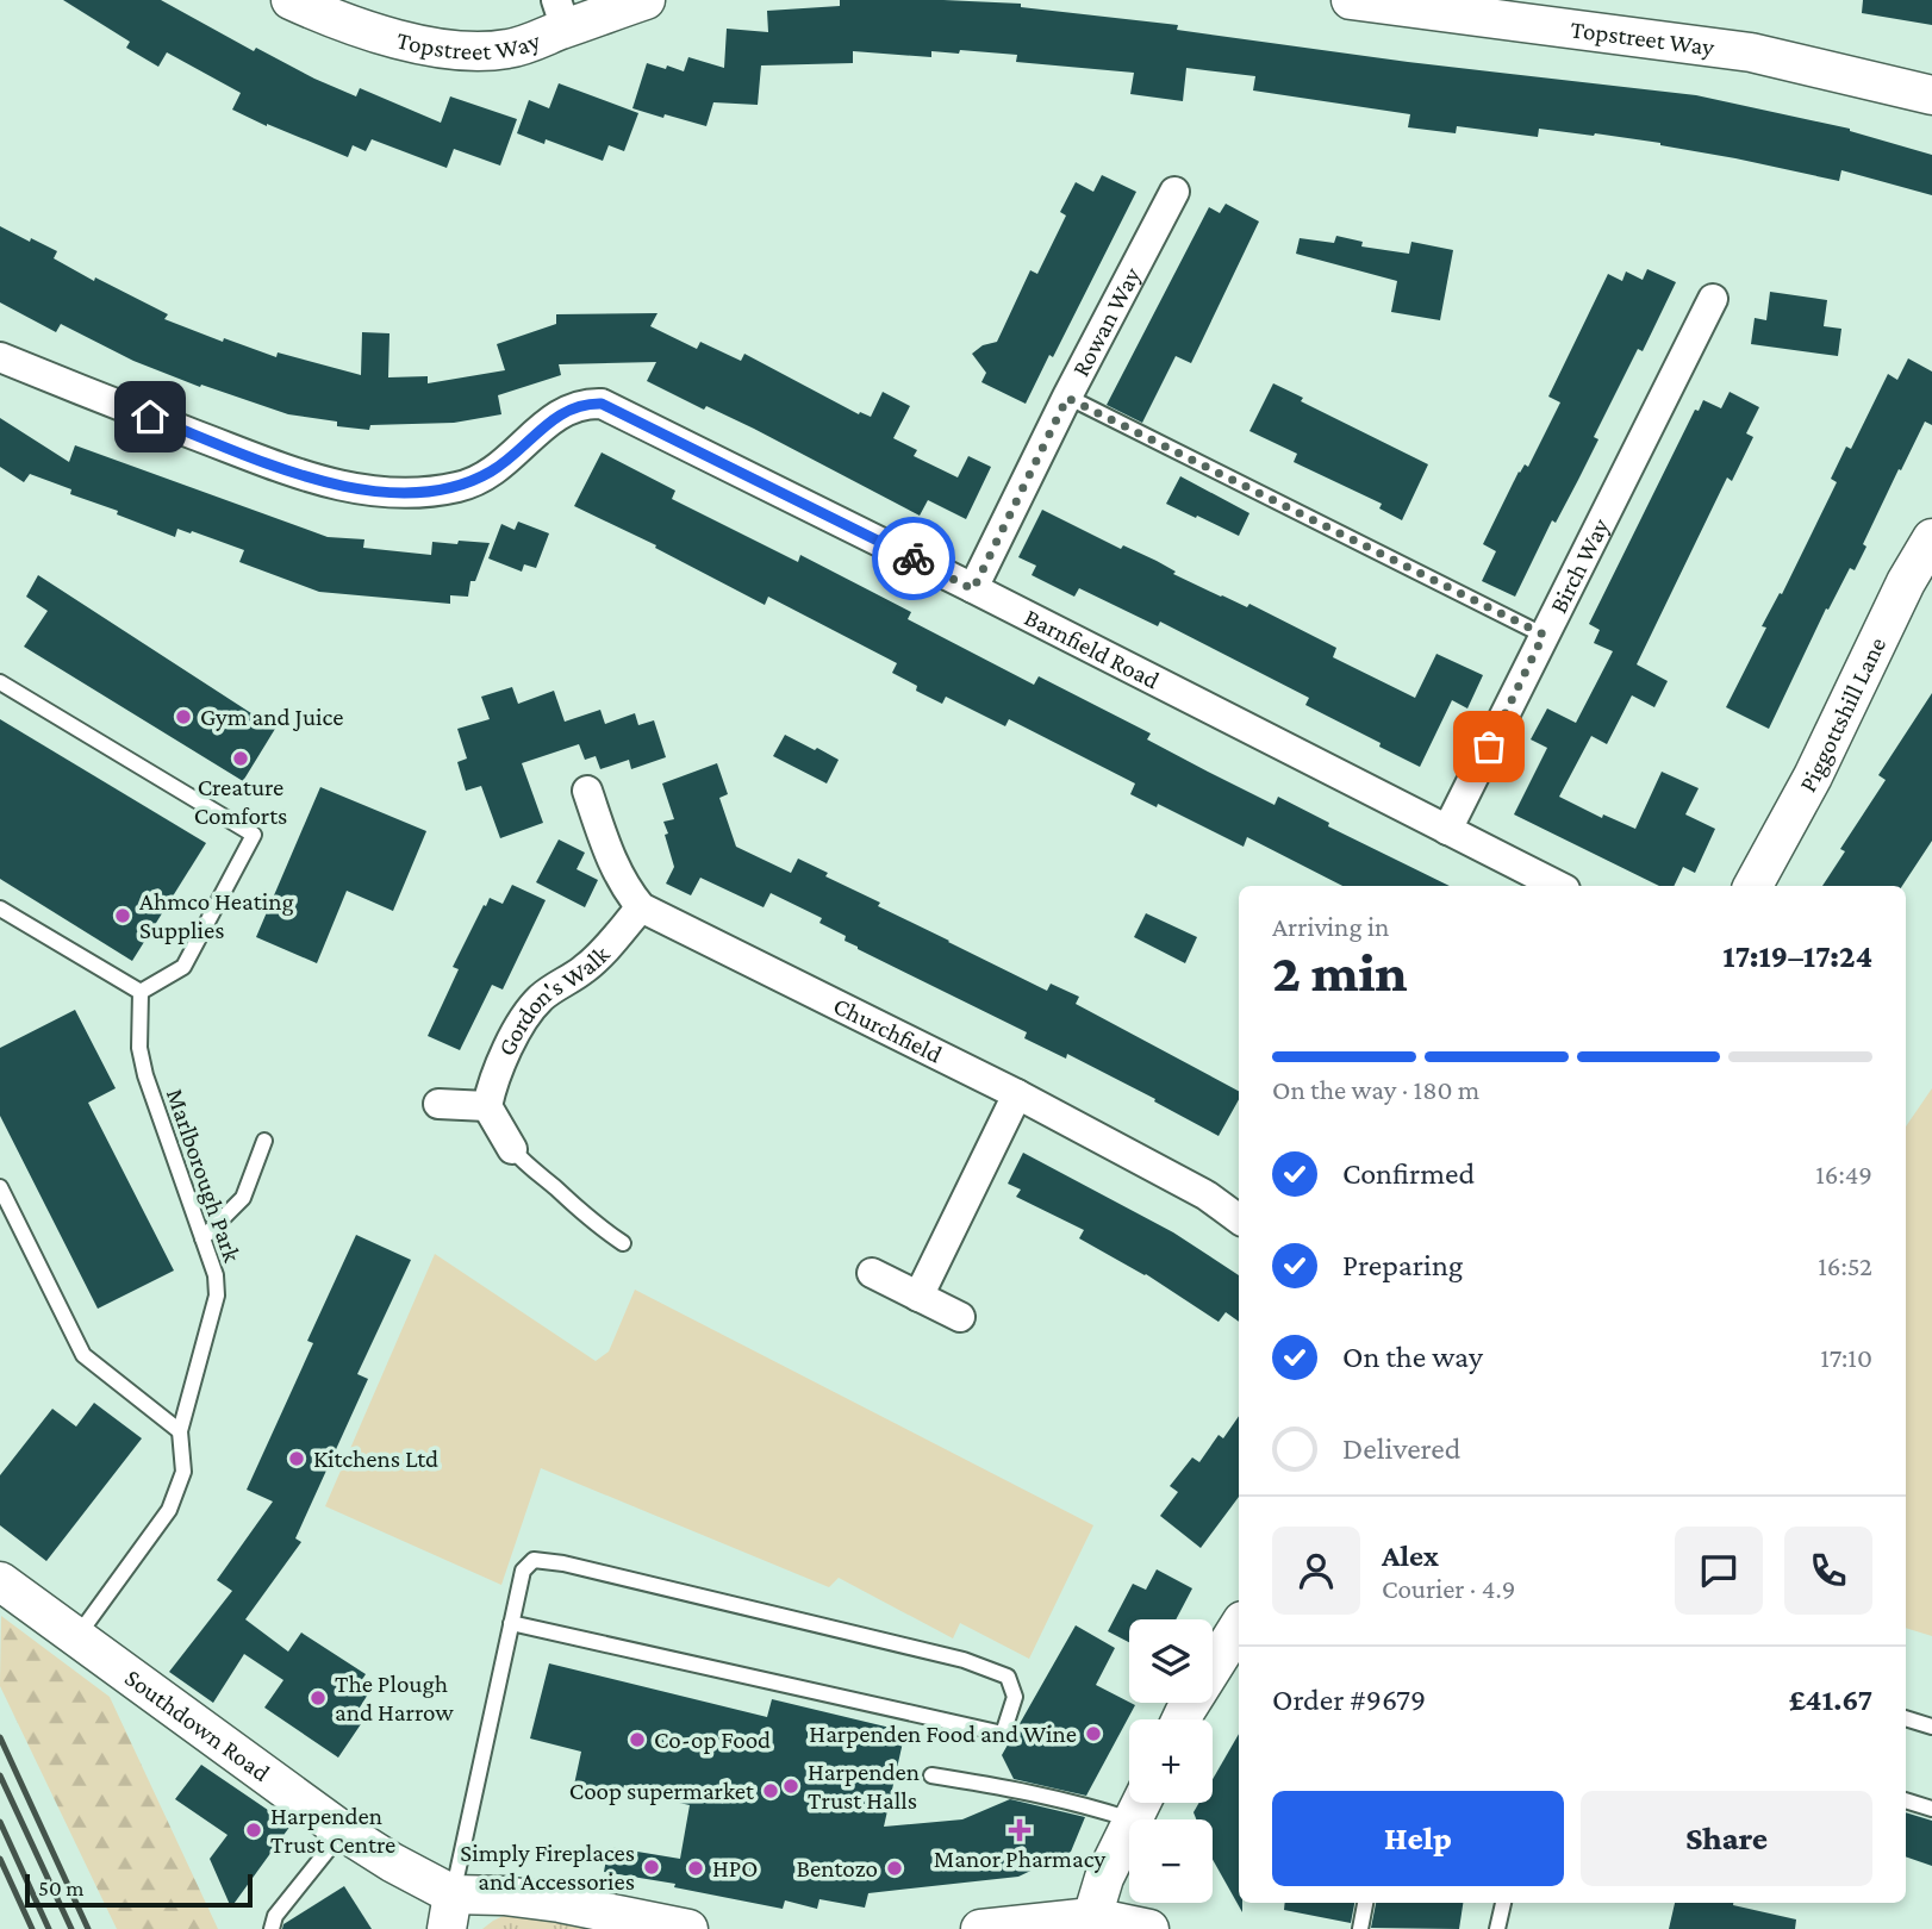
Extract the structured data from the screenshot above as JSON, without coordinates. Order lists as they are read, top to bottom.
{
  "streets": {
    "street": [
      "Topstreet Way",
      "Rowan Way",
      "Birch Way",
      "Barnfield Road",
      "Piggottshill Lane",
      "Gordon's Walk",
      "Churchfield",
      "Southdown Road"
    ],
    "lane": ["Marlborough Park"]
  },
  "crossings": [
    ["Rowan Way", "Barnfield Road"],
    ["Birch Way", "Barnfield Road"],
    ["Gordon's Walk", "Churchfield"],
    ["Marlborough Park", "Southdown Road"]
  ],
  "places": {
    "other": [
      "Gym and Juice",
      "Creature Comforts",
      "Ahmco Heating Supplies",
      "Kitchens Ltd",
      "The Plough and Harrow",
      "Harpenden Food and Wine",
      "Co-op Food",
      "Harpenden Trust Halls",
      "Coop supermarket",
      "Harpenden Trust Centre",
      "Simply Fireplaces and Accessories",
      "HPO",
      "Bentozo"
    ],
    "health": ["Manor Pharmacy"]
  },
  "scale_bar": "50 m",
  "page": {
    "heading": ["2 min", "Arriving in", "17:19–17:24"],
    "panel": [
      "Alex",
      "Courier · 4.9",
      "Order #9679",
      "£41.67"
    ],
    "bar": "On the way · 180 m",
    "list": [
      ["Confirmed", "16:49"],
      ["Preparing", "16:52"],
      ["On the way", "17:10"],
      "Delivered"
    ],
    "map_buttons": ["+", "−"],
    "buttons": ["Help", "Share"],
    "scale": "50 m"
  }
}
